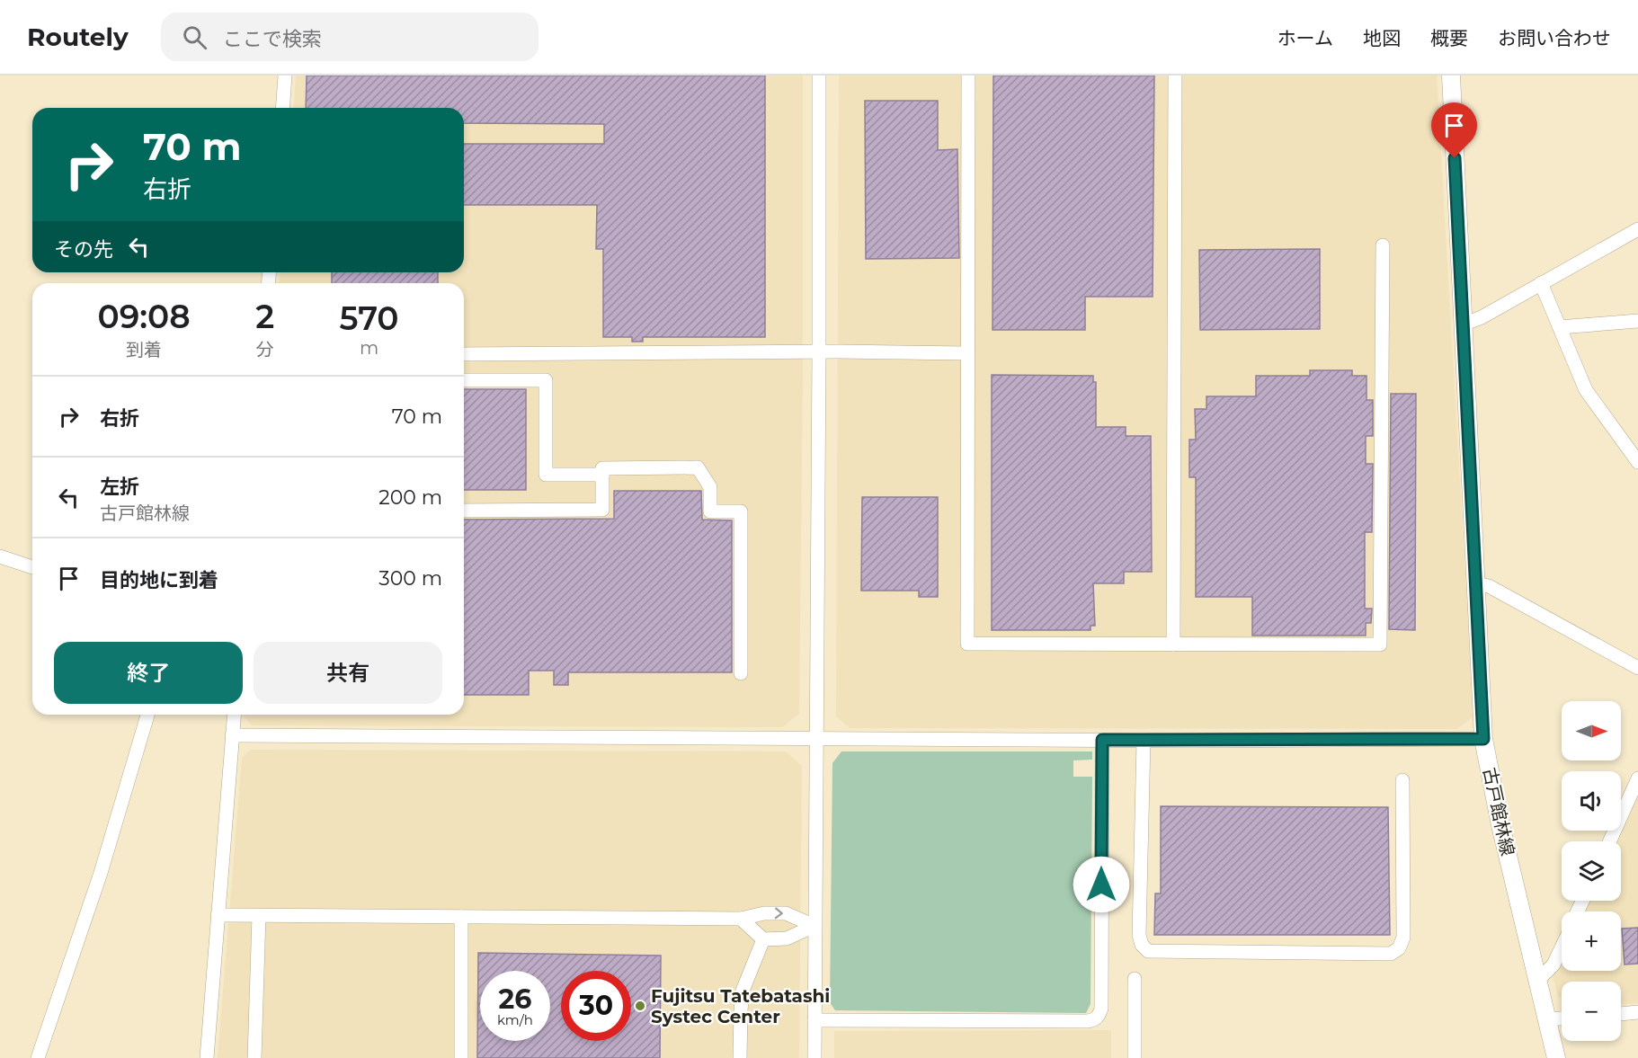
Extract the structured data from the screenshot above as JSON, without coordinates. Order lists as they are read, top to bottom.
{
  "streets": {
    "main road": ["古戸館林線"]
  },
  "places": ["Fujitsu Tatebatashi Systec Center"],
  "north": "right",
  "page": {
    "header": "Routely",
    "search": "ここで検索",
    "nav": [
      "ホーム",
      "地図",
      "概要",
      "お問い合わせ"
    ],
    "turn": ["70 m", "右折"],
    "then": "その先",
    "eta": [
      "09:08",
      "到着",
      "2",
      "分",
      "570",
      "m"
    ],
    "list": [
      {
        "name": "右折",
        "value": "70 m"
      },
      {
        "name": "左折",
        "note": "古戸館林線",
        "value": "200 m"
      },
      {
        "name": "目的地に到着",
        "value": "300 m"
      }
    ],
    "buttons": ["終了", "共有"],
    "map_buttons": ["+", "−"],
    "speed": "26 km/h",
    "limit": "30"
  }
}
